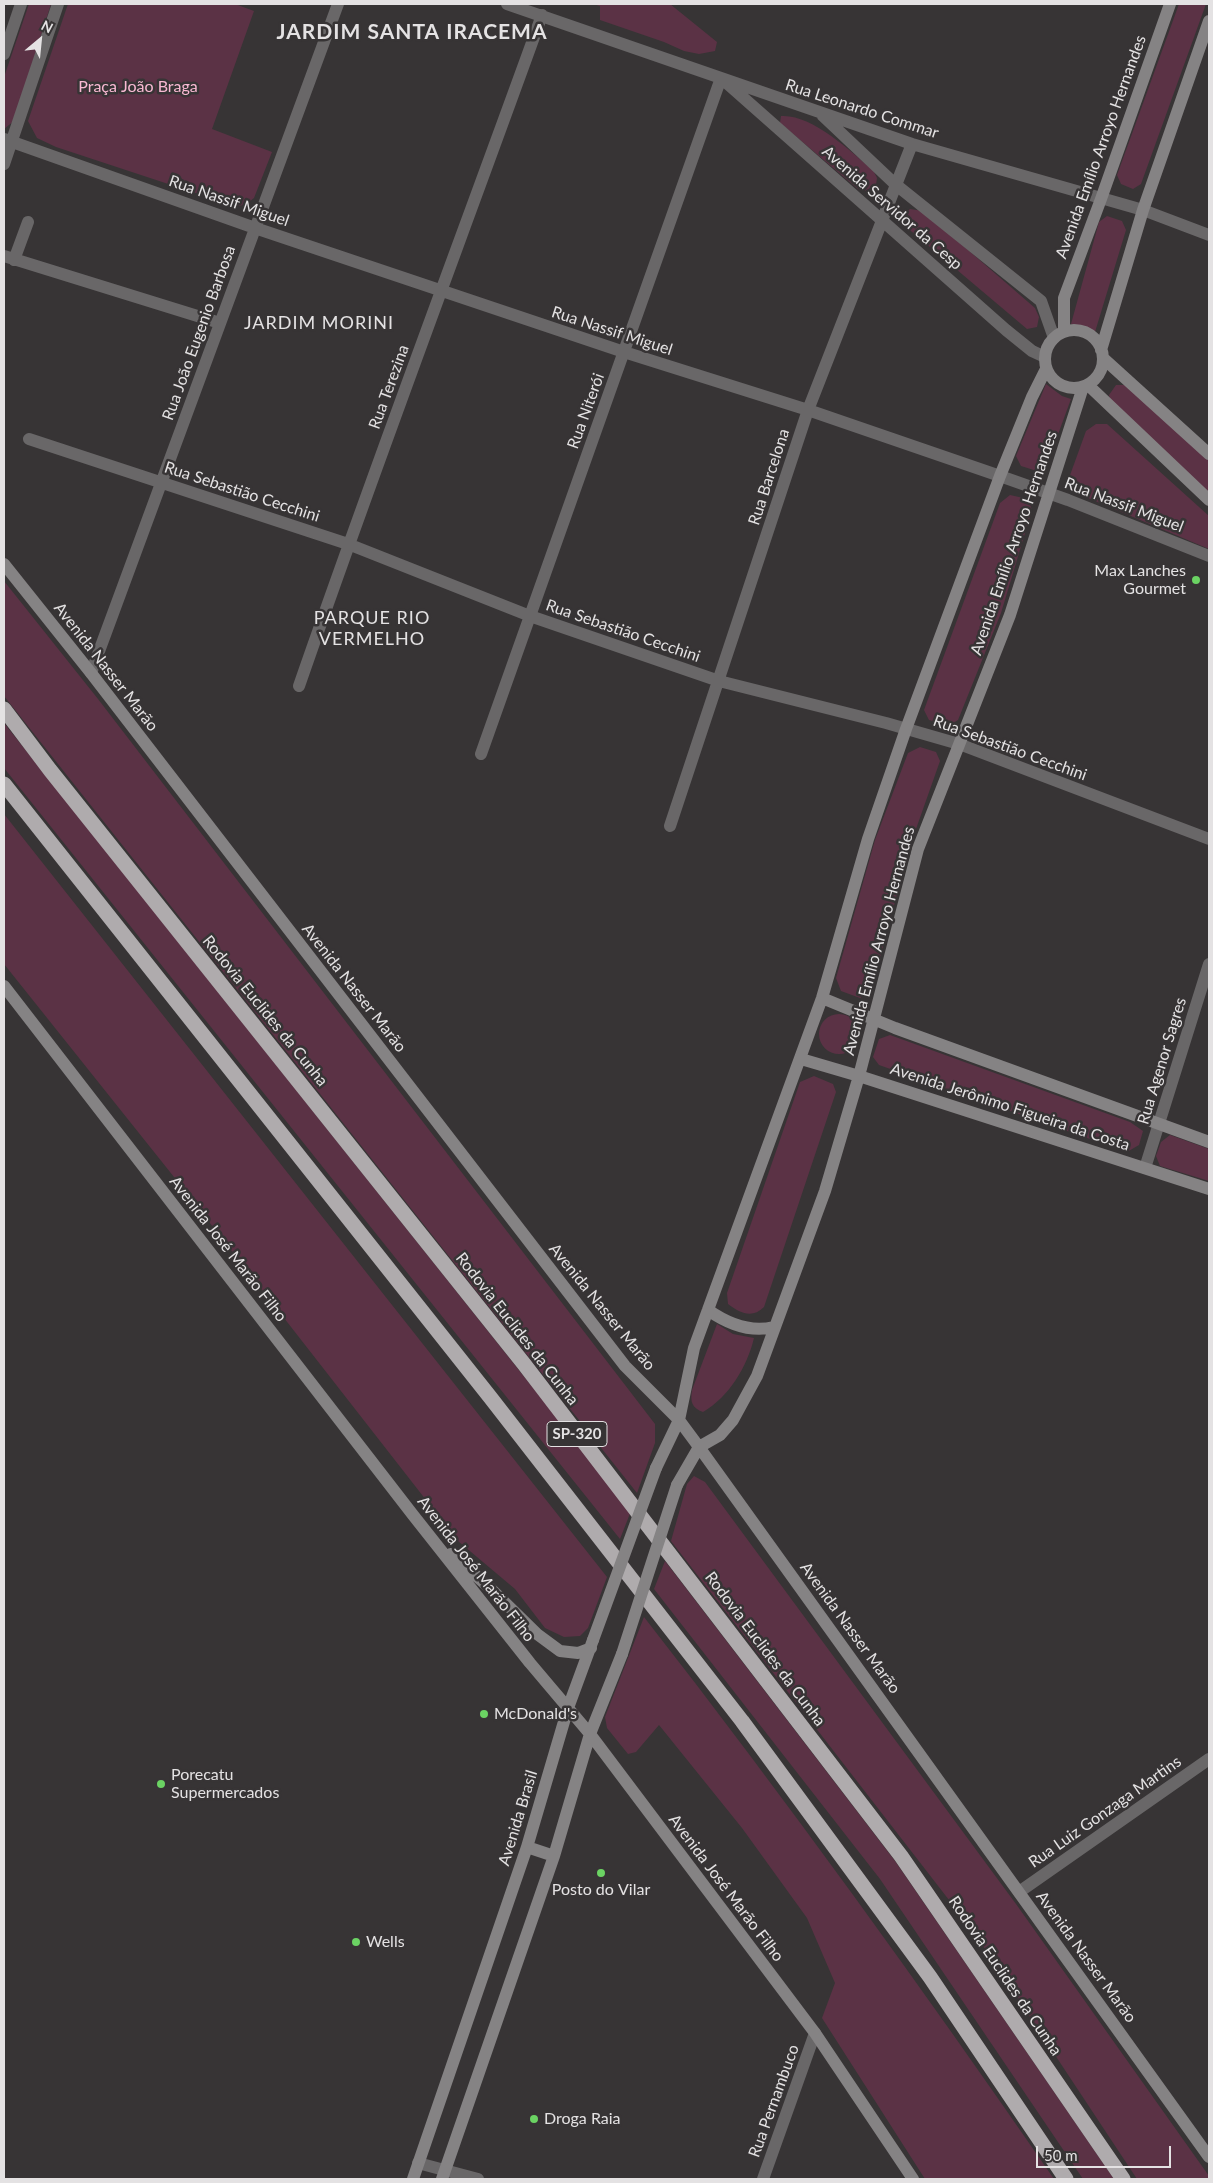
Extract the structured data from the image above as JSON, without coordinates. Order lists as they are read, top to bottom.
{
  "streets": {
    "highway": ["Rodovia Euclides da Cunha", "SP-320"],
    "main road": [
      "Avenida Emílio Arroyo Hernandes",
      "Avenida Nasser Marão",
      "Avenida Jerônimo Figueira da Costa",
      "Avenida José Marão Filho",
      "Avenida Brasil"
    ],
    "street": [
      "Rua Leonardo Commar",
      "Rua Nassif Miguel",
      "Avenida Servidor da Cesp",
      "Rua João Eugenio Barbosa",
      "Rua Terezina",
      "Rua Niterói",
      "Rua Barcelona",
      "Rua Sebastião Cecchini",
      "Rua Agenor Sagres",
      "Rua Luiz Gonzaga Martins",
      "Rua Pernambuco"
    ]
  },
  "crossings": [
    ["Rua Leonardo Commar", "Avenida Emílio Arroyo Hernandes"],
    ["Rua Leonardo Commar", "Avenida Servidor da Cesp"],
    ["Rua Leonardo Commar", "Rua Terezina"],
    ["Rua Leonardo Commar", "Rua Niterói"],
    ["Rua Leonardo Commar", "Rua Barcelona"],
    ["Avenida Emílio Arroyo Hernandes", "Rua Nassif Miguel"],
    ["Avenida Emílio Arroyo Hernandes", "Avenida Servidor da Cesp"],
    ["Avenida Emílio Arroyo Hernandes", "Rua Sebastião Cecchini"],
    ["Avenida Emílio Arroyo Hernandes", "Avenida Nasser Marão"],
    ["Avenida Emílio Arroyo Hernandes", "Avenida Jerônimo Figueira da Costa"],
    ["Avenida Emílio Arroyo Hernandes", "Avenida Brasil"],
    ["Rua Nassif Miguel", "Rua João Eugenio Barbosa"],
    ["Rua Nassif Miguel", "Rua Terezina"],
    ["Rua Nassif Miguel", "Rua Niterói"],
    ["Rua Nassif Miguel", "Rua Barcelona"],
    ["Avenida Servidor da Cesp", "Rua Niterói"],
    ["Avenida Servidor da Cesp", "Rua Barcelona"],
    ["Rua João Eugenio Barbosa", "Rua Sebastião Cecchini"],
    ["Rua João Eugenio Barbosa", "Avenida Nasser Marão"],
    ["Rua Terezina", "Rua Sebastião Cecchini"],
    ["Rua Niterói", "Rua Sebastião Cecchini"],
    ["Rua Barcelona", "Rua Sebastião Cecchini"],
    ["Avenida Nasser Marão", "Rua Luiz Gonzaga Martins"],
    ["Rua Agenor Sagres", "Avenida Jerônimo Figueira da Costa"],
    ["Avenida José Marão Filho", "Avenida Brasil"],
    ["Avenida José Marão Filho", "Rua Pernambuco"]
  ],
  "districts": ["JARDIM SANTA IRACEMA", "JARDIM MORINI", "PARQUE RIO VERMELHO"],
  "parks": ["Praça João Braga"],
  "places": [
    "Max Lanches Gourmet",
    "McDonald's",
    "Porecatu Supermercados",
    "Posto do Vilar",
    "Wells",
    "Droga Raia"
  ],
  "scale_bar": "50 m",
  "north": "top right"
}
